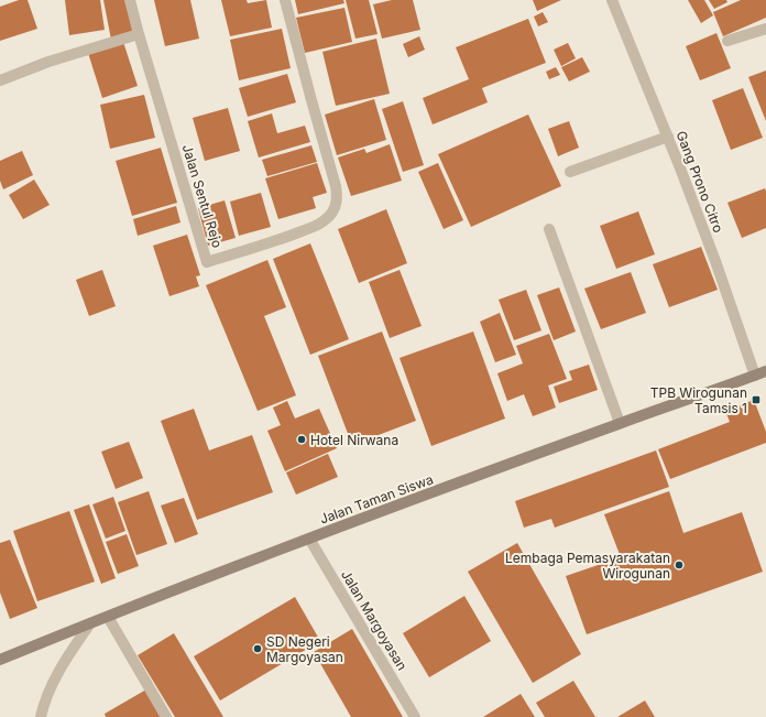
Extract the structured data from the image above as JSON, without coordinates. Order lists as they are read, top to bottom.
{
  "streets": {
    "main road": ["Jalan Taman Siswa"],
    "street": ["Gang Prono Citro", "Jalan Sentul Rejo", "Jalan Margoyasan"]
  },
  "crossings": [
    ["Gang Prono Citro", "Jalan Taman Siswa"],
    ["Jalan Taman Siswa", "Jalan Margoyasan"]
  ],
  "places": {
    "transit": ["TPB Wirogunan Tamsis 1"],
    "other": ["Hotel Nirwana", "Lembaga Pemasyarakatan Wirogunan", "SD Negeri Margoyasan"]
  }
}
